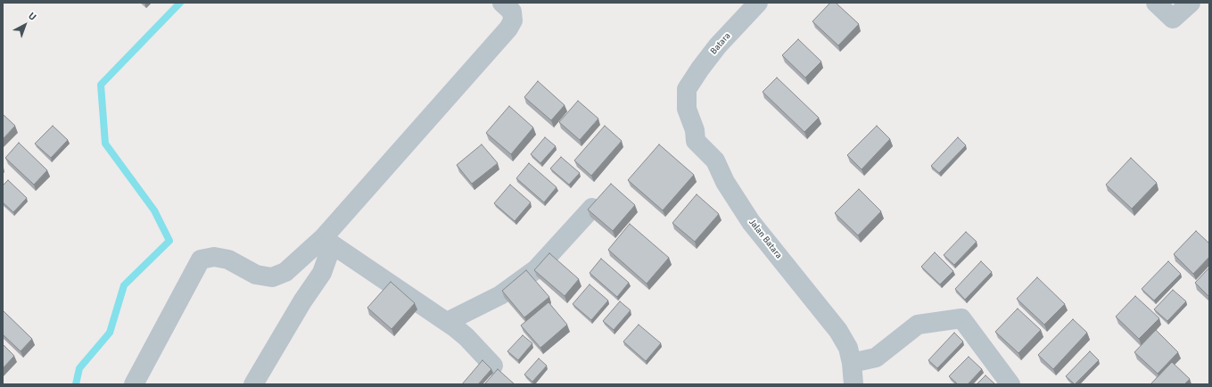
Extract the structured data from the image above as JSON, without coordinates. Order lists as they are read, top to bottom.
{
  "streets": {
    "street": ["Batara", "Jalan Batara"]
  },
  "crossings": [
    ["Batara", "Jalan Batara"]
  ],
  "north": "top right"
}
